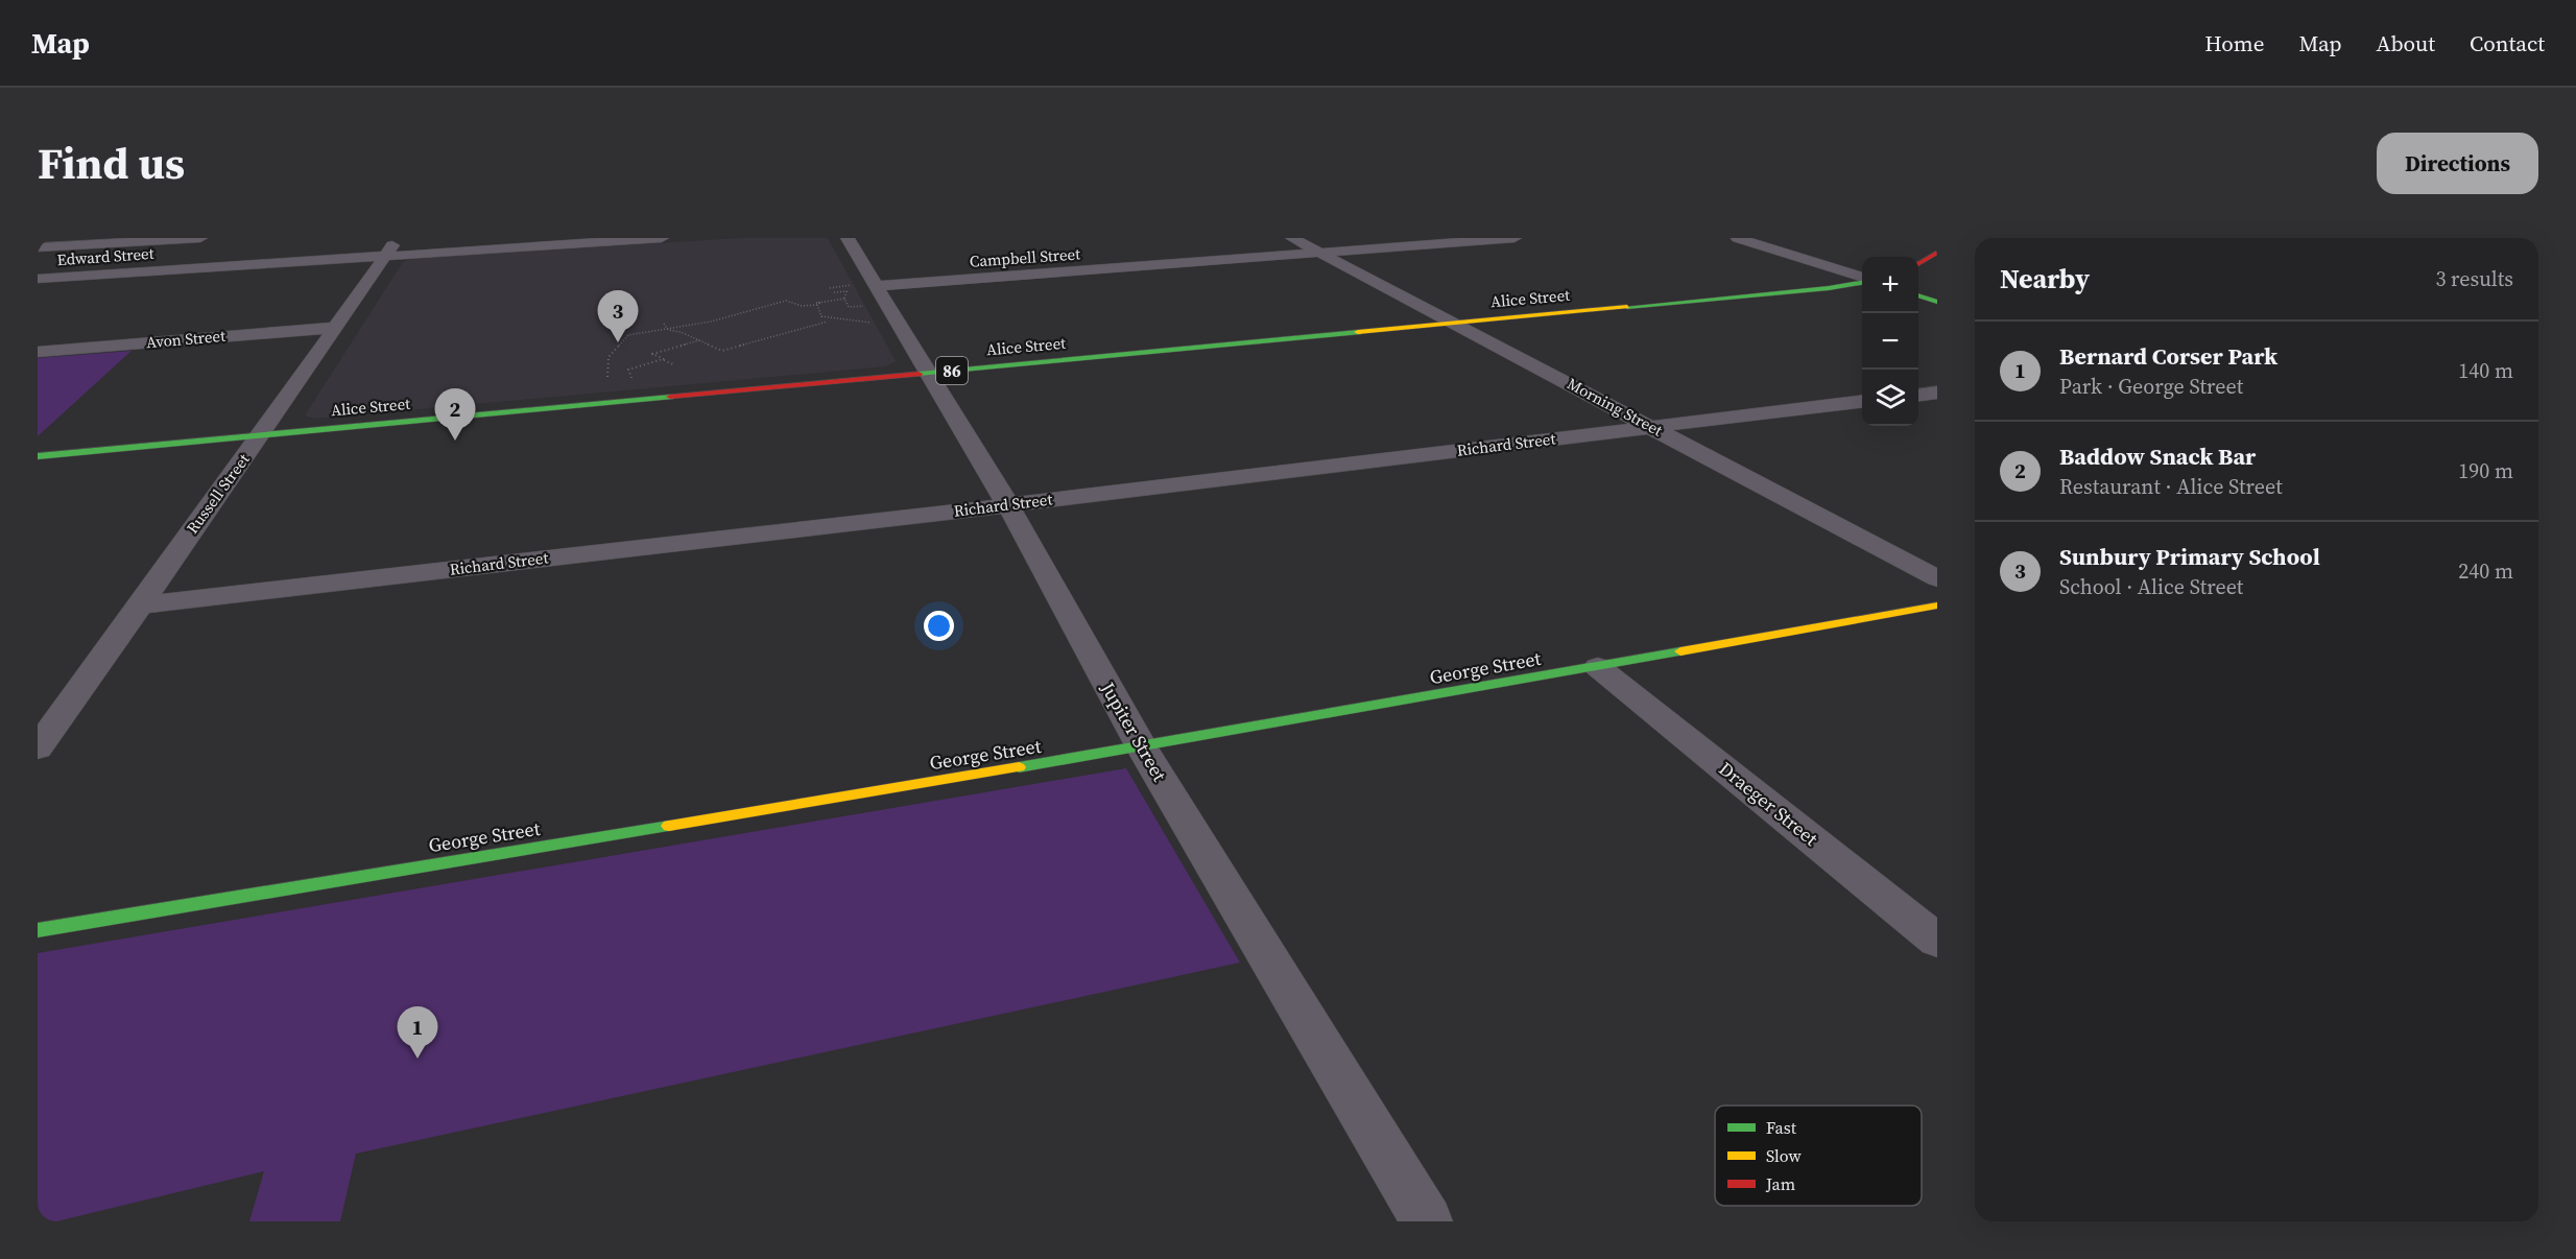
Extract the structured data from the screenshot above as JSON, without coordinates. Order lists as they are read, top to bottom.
{
  "streets": {
    "main road": ["Alice Street", "86", "George Street"],
    "street": [
      "Edward Street",
      "Campbell Street",
      "Avon Street",
      "Morning Street",
      "Richard Street",
      "Russell Street",
      "Jupiter Street",
      "Draeger Street"
    ]
  },
  "crossings": [
    ["Edward Street", "Russell Street"],
    ["Campbell Street", "Morning Street"],
    ["Campbell Street", "Jupiter Street"],
    ["Alice Street", "Morning Street"],
    ["Alice Street", "Russell Street"],
    ["Alice Street", "Jupiter Street"],
    ["Avon Street", "Russell Street"],
    ["Morning Street", "Richard Street"],
    ["Richard Street", "Russell Street"],
    ["Richard Street", "Jupiter Street"],
    ["George Street", "Jupiter Street"],
    ["George Street", "Draeger Street"]
  ],
  "legend": ["Fast", "Slow", "Jam"],
  "page": {
    "header": "Map",
    "nav": [
      "Home",
      "Map",
      "About",
      "Contact"
    ],
    "title": "Find us",
    "buttons": "Directions",
    "heading": ["Nearby", "3 results"],
    "map_buttons": ["+", "−"],
    "pins": ["3", "2", "1"],
    "list": [
      {
        "mark": "1",
        "name": "Bernard Corser Park",
        "note": "Park · George Street",
        "value": "140 m"
      },
      {
        "mark": "2",
        "name": "Baddow Snack Bar",
        "note": "Restaurant · Alice Street",
        "value": "190 m"
      },
      {
        "mark": "3",
        "name": "Sunbury Primary School",
        "note": "School · Alice Street",
        "value": "240 m"
      }
    ]
  }
}
